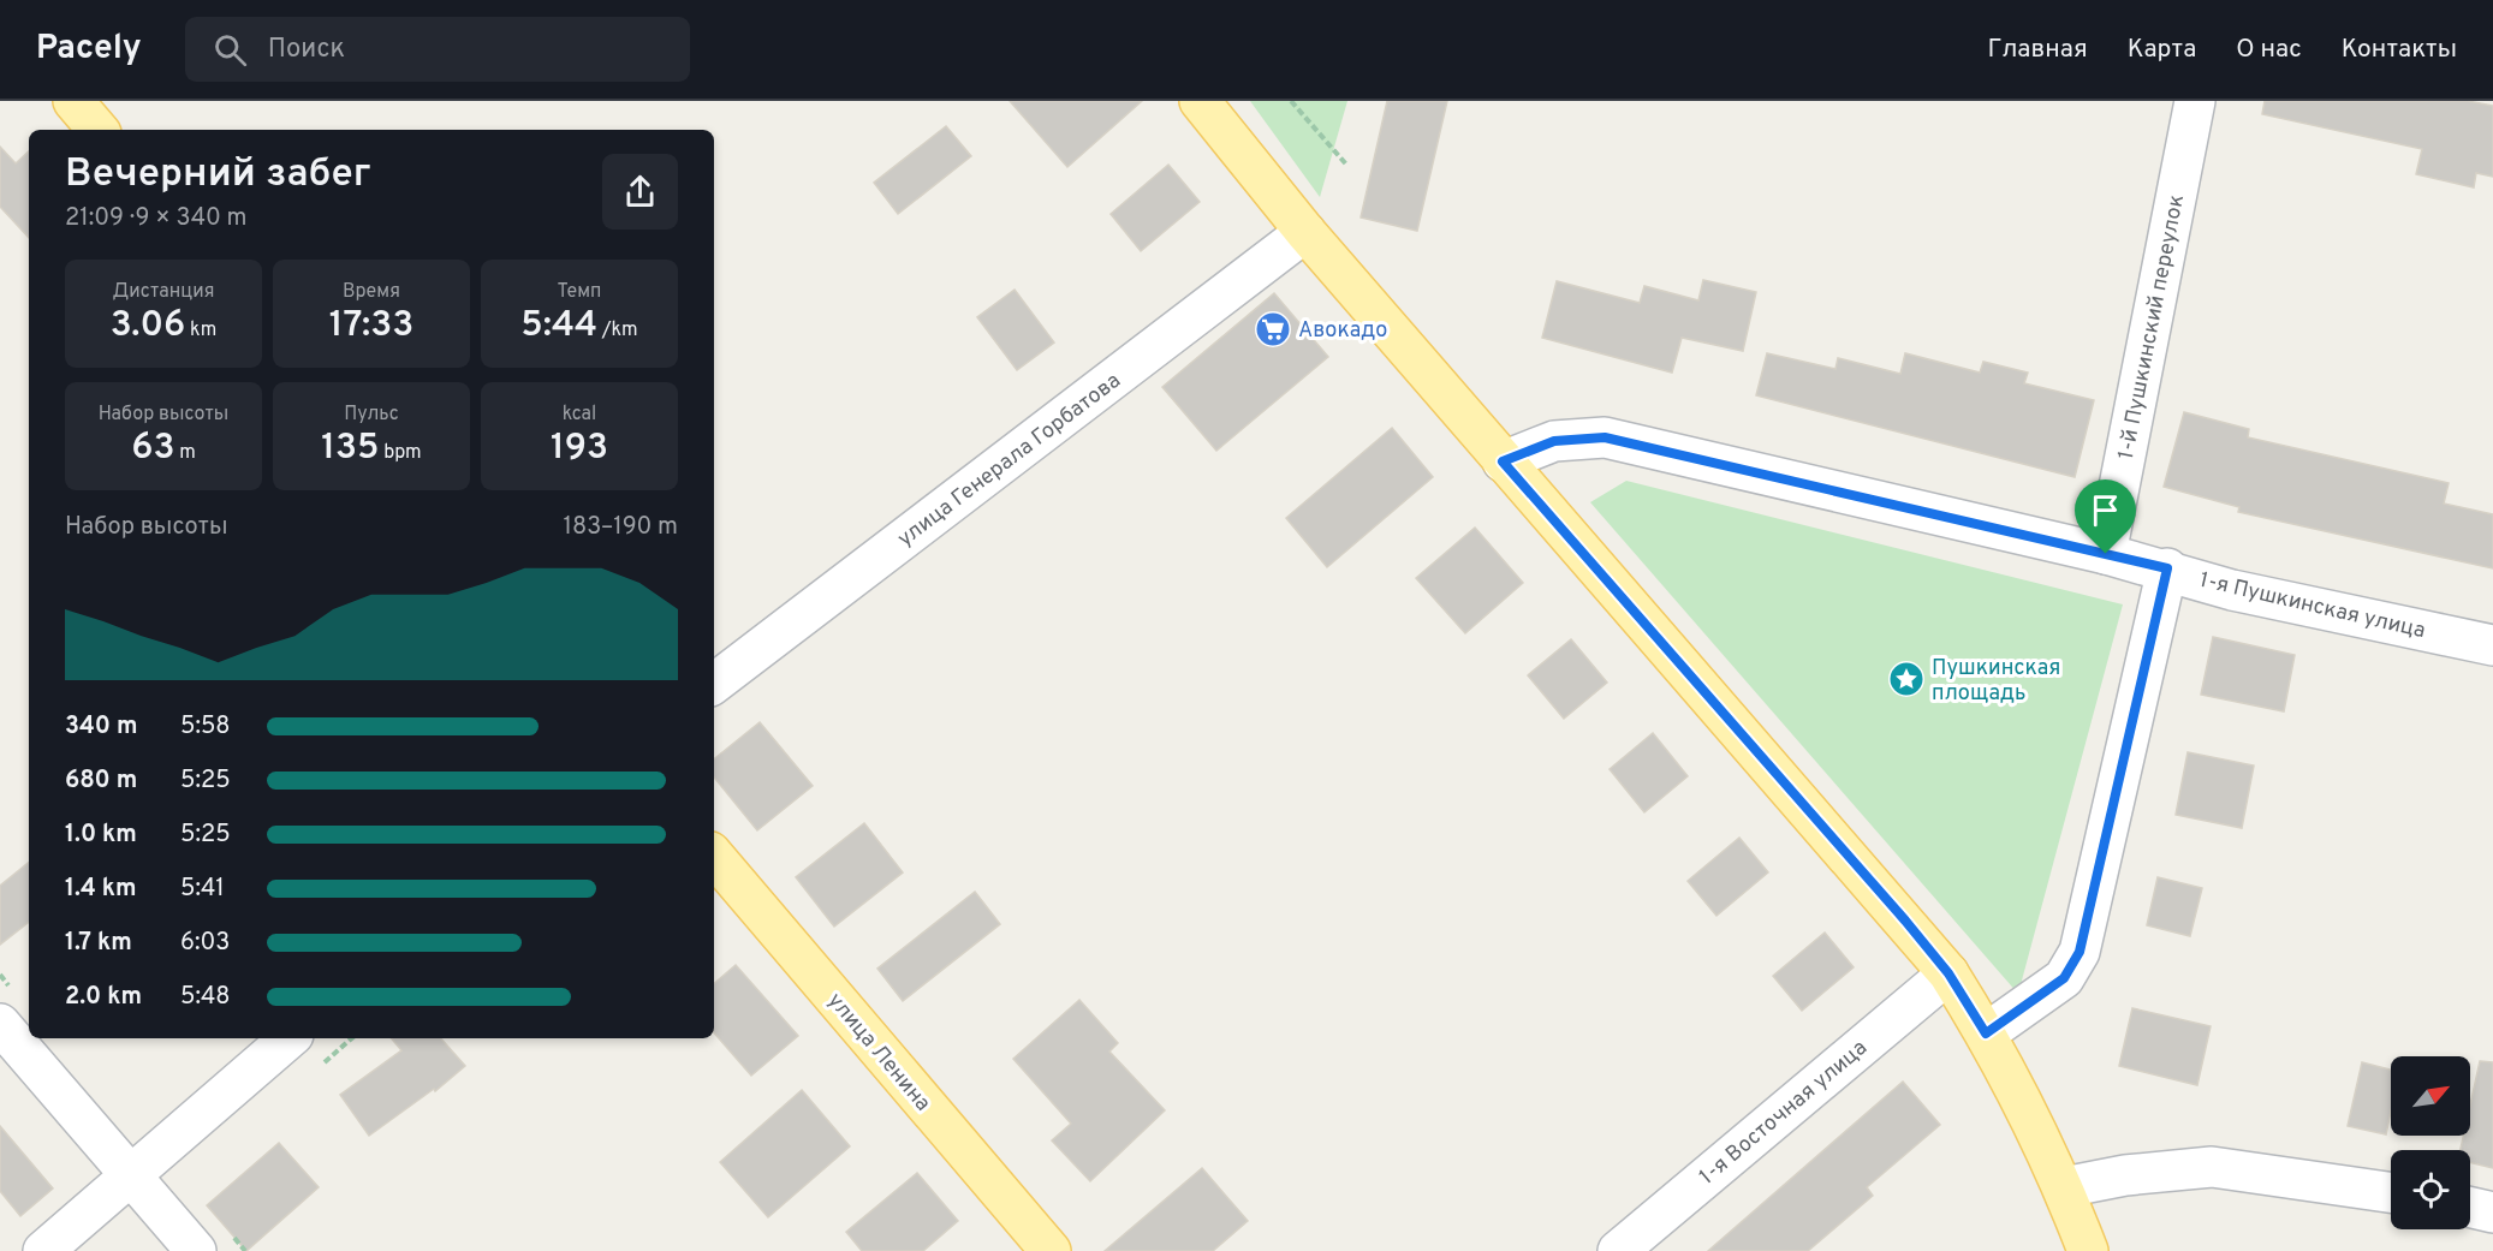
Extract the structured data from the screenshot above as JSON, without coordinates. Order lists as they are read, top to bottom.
{
  "streets": {
    "main road": ["улица Ленина"],
    "street": [
      "1-й Пушкинский переулок",
      "улица Генерала Горбатова",
      "1-я Пушкинская улица",
      "1-я Восточная улица"
    ]
  },
  "crossings": [
    ["1-й Пушкинский переулок", "1-я Пушкинская улица"]
  ],
  "places": {
    "supermarket": ["Авокадо"],
    "place": ["Пушкинская площадь"]
  },
  "north": "top right",
  "page": {
    "header": "Pacely",
    "search": "Поиск",
    "nav": [
      "Главная",
      "Карта",
      "О нас",
      "Контакты"
    ],
    "heading": ["Вечерний забег", "21:09 · 9 × 340 m"],
    "stats": [
      ["Дистанция", "3.06 km"],
      ["Время", "17:33"],
      ["Темп", "5:44 /km"],
      ["Набор высоты", "63 m"],
      ["Пульс", "135 bpm"],
      ["kcal", "193"]
    ],
    "chart": ["Набор высоты", "183–190 m"],
    "list": [
      {
        "name": "340 m",
        "note": "5:58"
      },
      {
        "name": "680 m",
        "note": "5:25"
      },
      {
        "name": "1.0 km",
        "note": "5:25"
      },
      {
        "name": "1.4 km",
        "note": "5:41"
      },
      {
        "name": "1.7 km",
        "note": "6:03"
      },
      {
        "name": "2.0 km",
        "note": "5:48"
      }
    ]
  }
}
